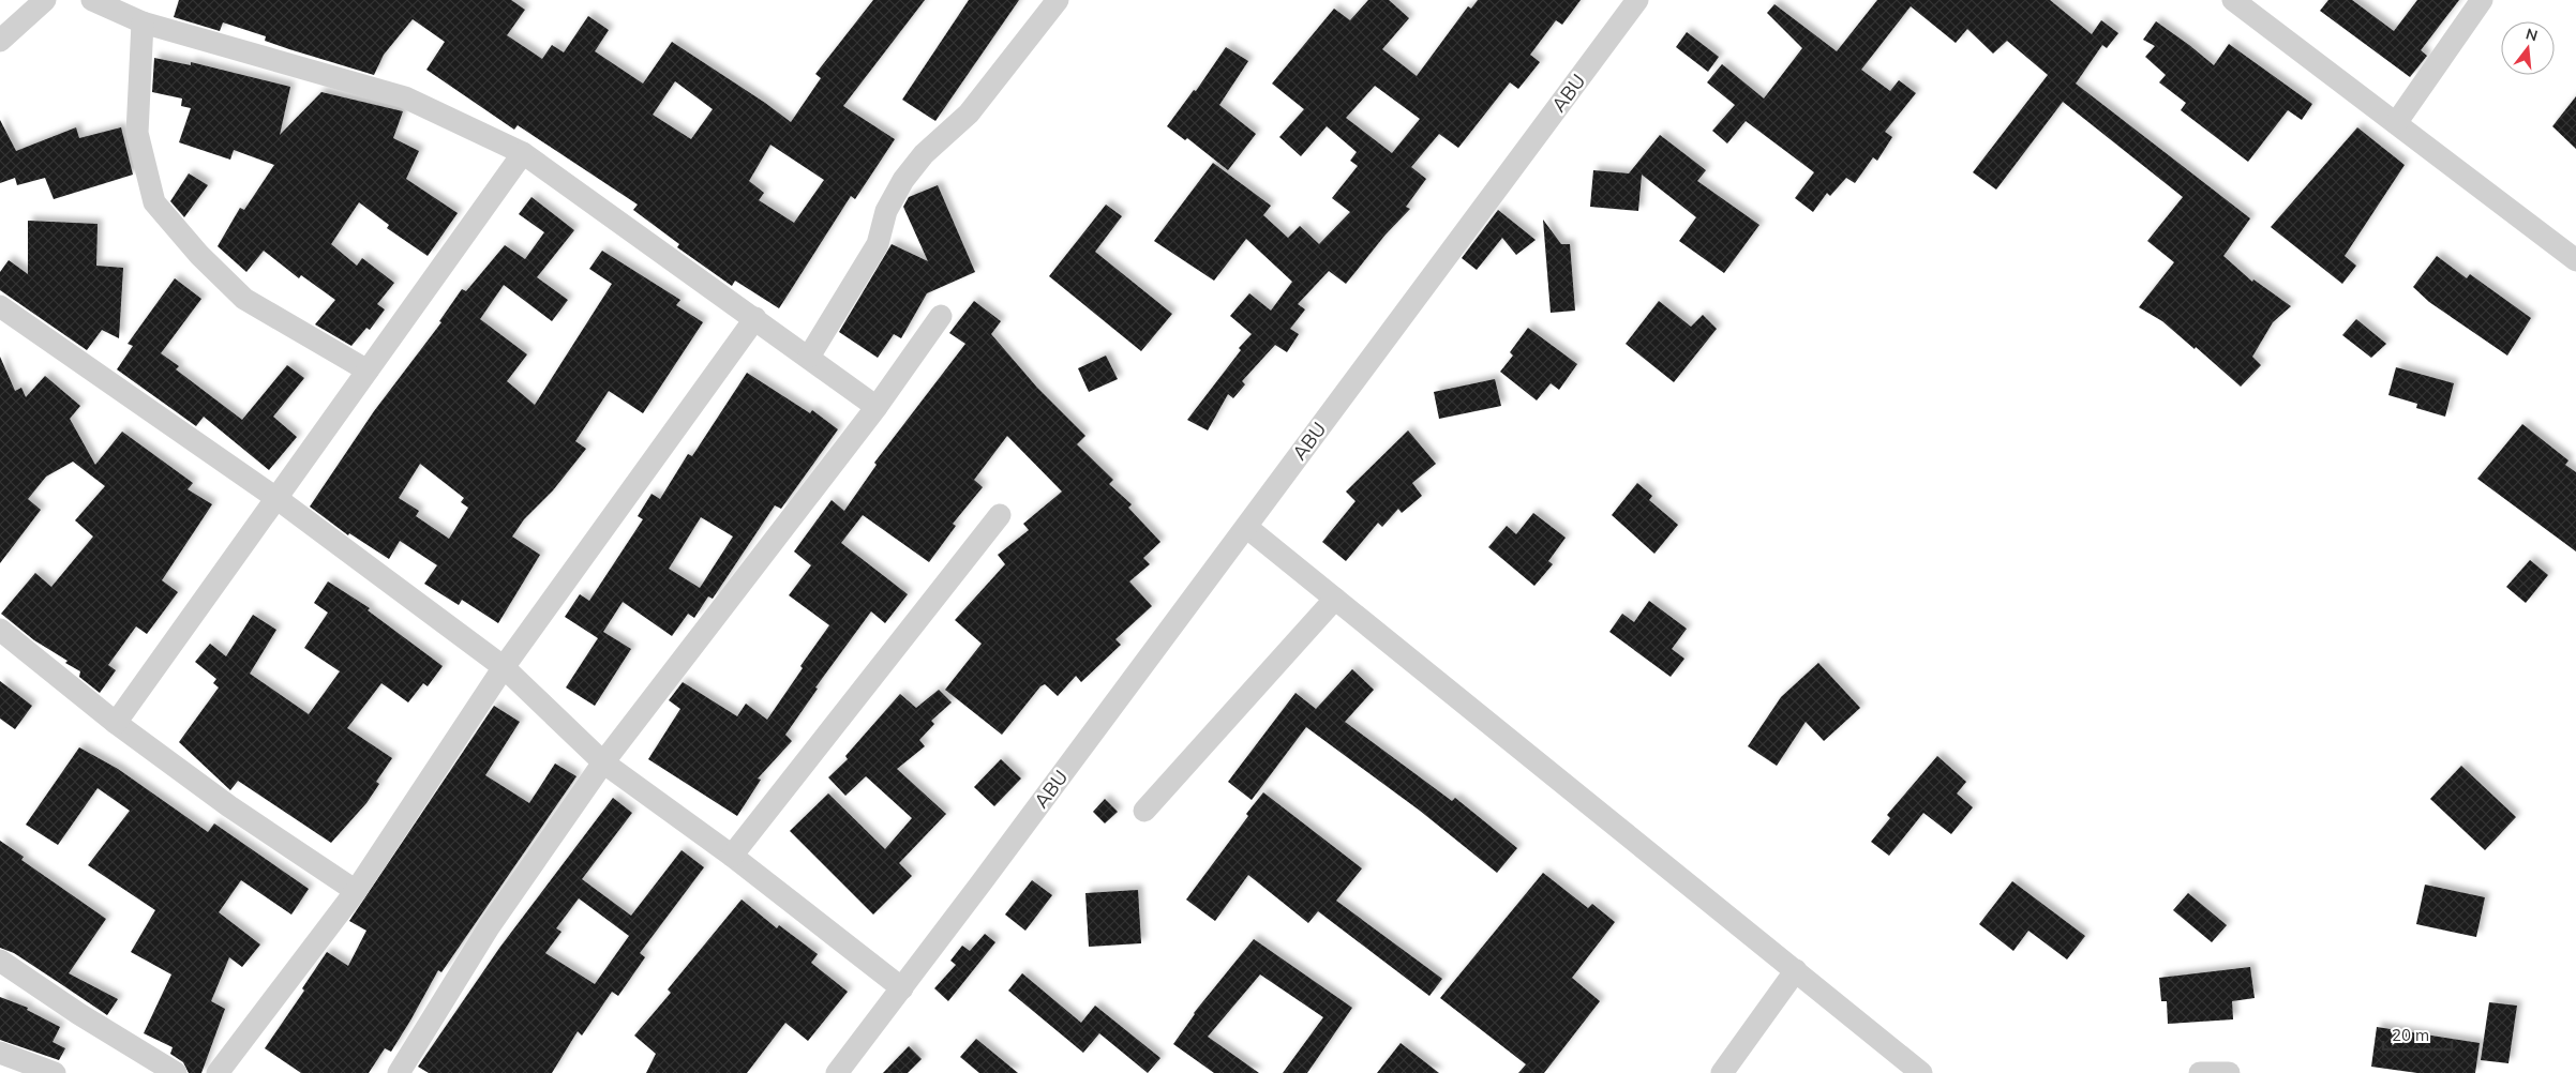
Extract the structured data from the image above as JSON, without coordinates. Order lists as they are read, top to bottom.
{
  "streets": {
    "street": ["ABU"]
  },
  "scale_bar": "20 m",
  "north": "top"
}
